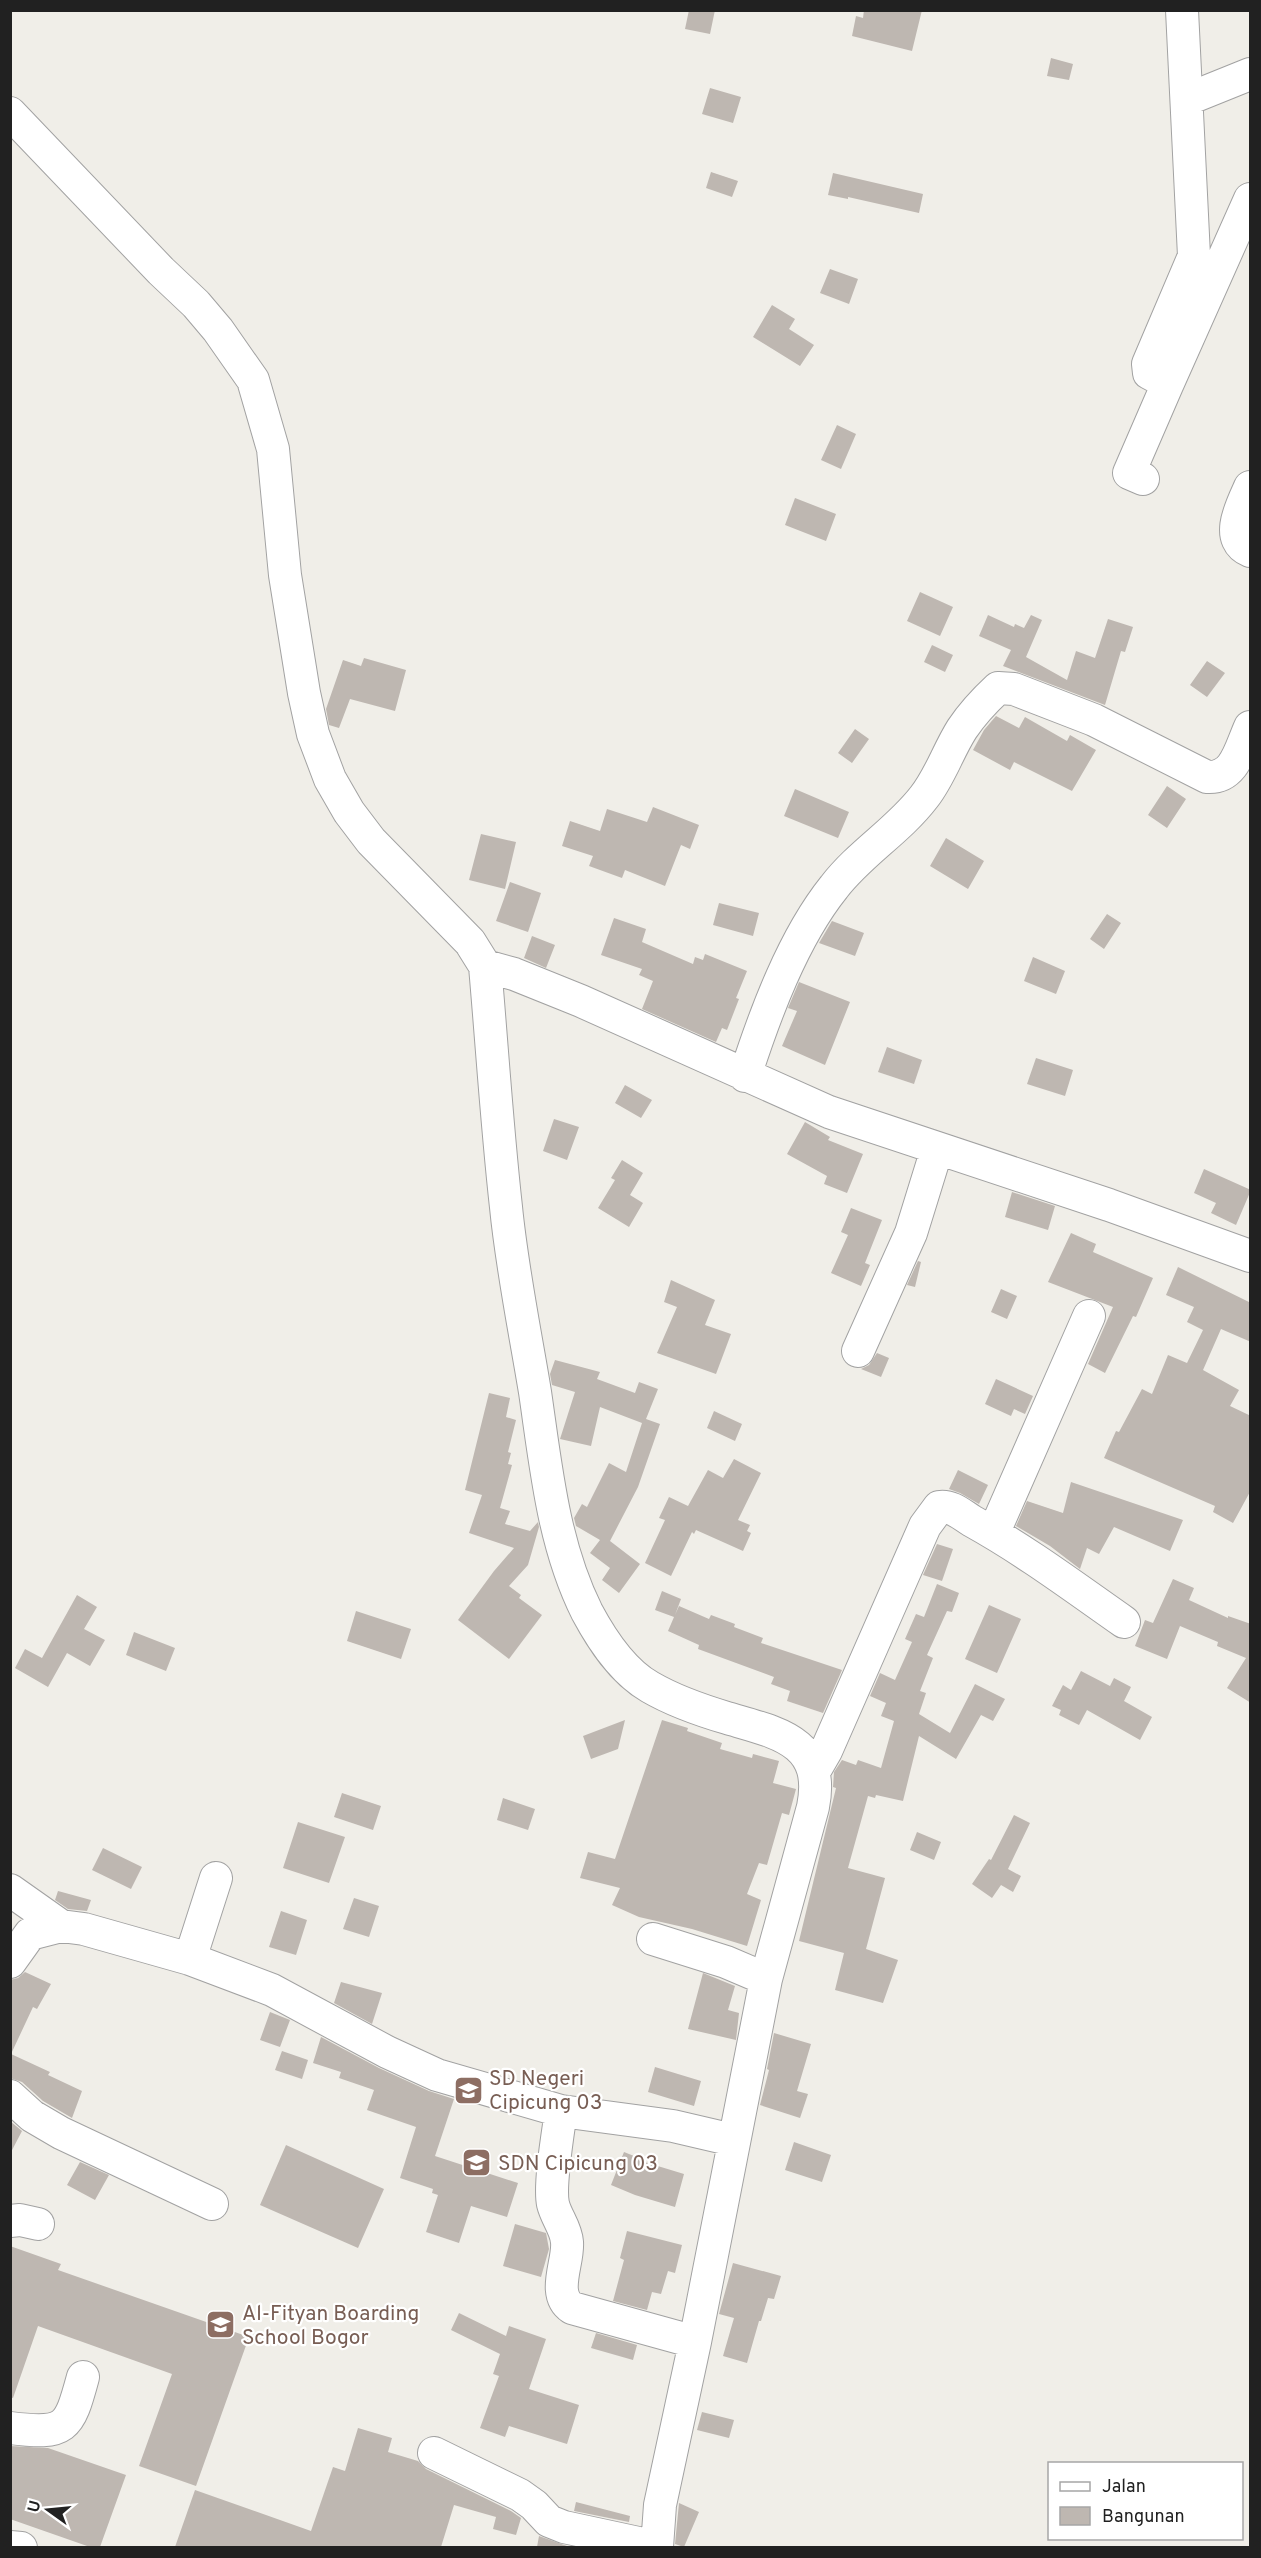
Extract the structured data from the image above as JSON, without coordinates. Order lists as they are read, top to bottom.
{
  "places": {
    "school or university": ["SD Negeri Cipicung 03", "SDN Cipicung 03", "Al-Fityan Boarding School Bogor"]
  },
  "legend": ["Jalan", "Bangunan"],
  "north": "left"
}
